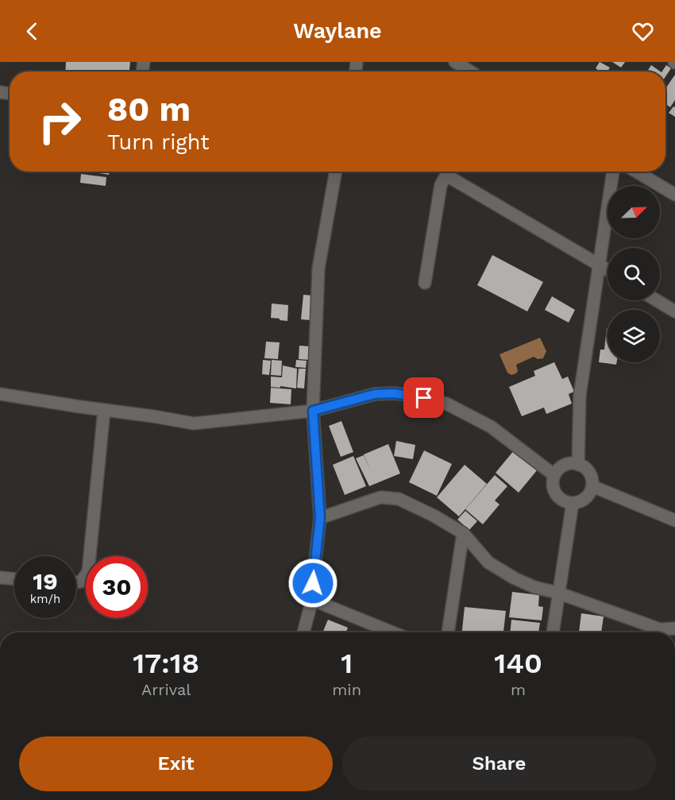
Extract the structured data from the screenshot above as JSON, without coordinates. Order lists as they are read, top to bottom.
{
  "north": "top right",
  "page": {
    "header": "Waylane",
    "turn": ["80 m", "Turn right"],
    "speed": "19 km/h",
    "limit": "30",
    "eta": [
      "17:18",
      "Arrival",
      "1",
      "min",
      "140",
      "m"
    ],
    "buttons": ["Exit", "Share"]
  }
}
